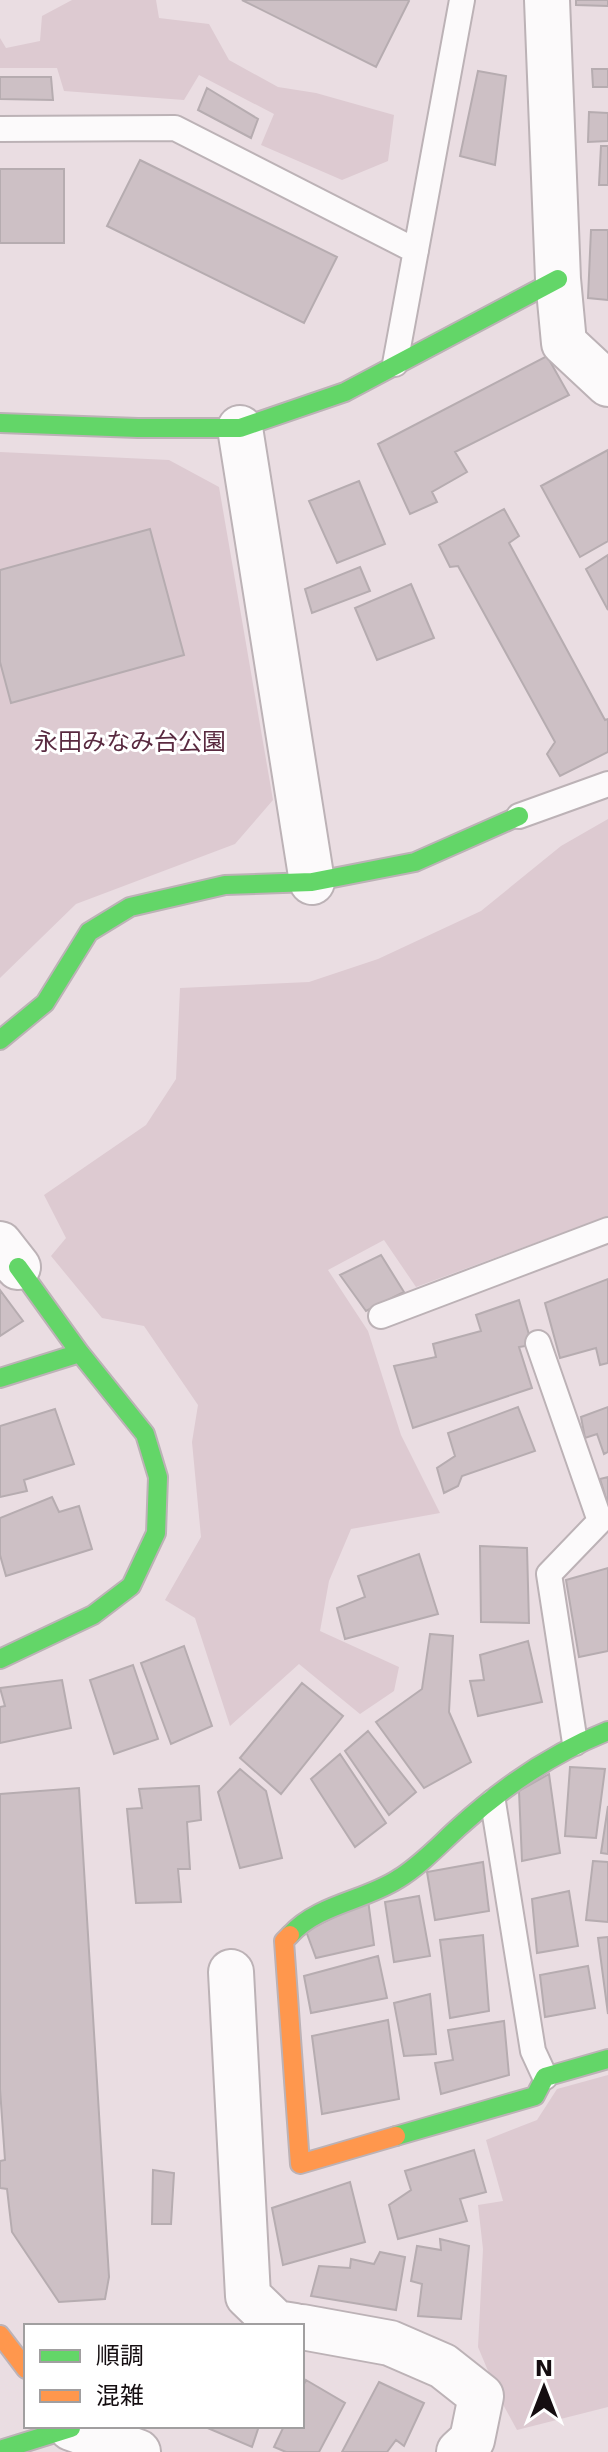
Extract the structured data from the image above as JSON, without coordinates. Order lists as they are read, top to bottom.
{
  "parks": ["永田みなみ台公園"],
  "legend": ["順調", "混雑"],
  "north": "top"
}
